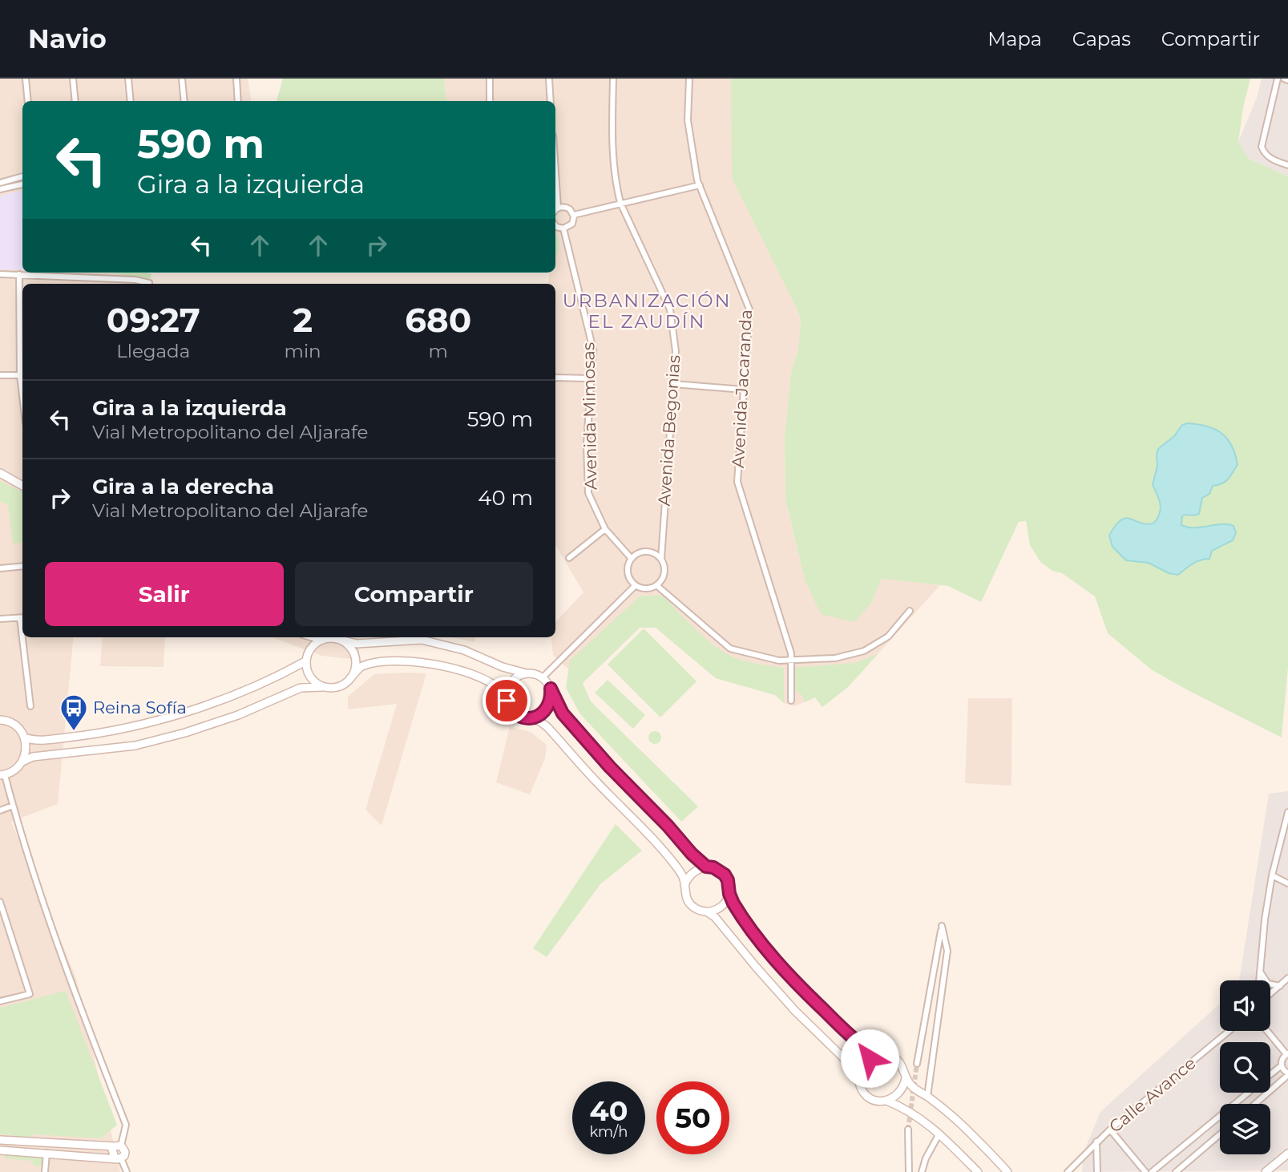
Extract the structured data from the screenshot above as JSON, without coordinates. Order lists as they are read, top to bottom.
{
  "streets": {
    "street": [
      "Avenida Jacaranda",
      "Avenida Mimosas",
      "Avenida Begonias",
      "Calle Avance"
    ]
  },
  "crossings": [
    ["Avenida Mimosas", "Avenida Begonias"]
  ],
  "districts": ["URBANIZACIÓN EL ZAUDÍN"],
  "places": {
    "bus stop": ["Reina Sofía"]
  },
  "page": {
    "header": "Navio",
    "nav": ["Mapa", "Capas", "Compartir"],
    "turn": ["590 m", "Gira a la izquierda"],
    "eta": [
      "09:27",
      "Llegada",
      "2",
      "min",
      "680",
      "m"
    ],
    "list": [
      {
        "name": "Gira a la izquierda",
        "note": "Vial Metropolitano del Aljarafe",
        "value": "590 m"
      },
      {
        "name": "Gira a la derecha",
        "note": "Vial Metropolitano del Aljarafe",
        "value": "40 m"
      }
    ],
    "buttons": ["Salir", "Compartir"],
    "speed": "40 km/h",
    "limit": "50"
  }
}
